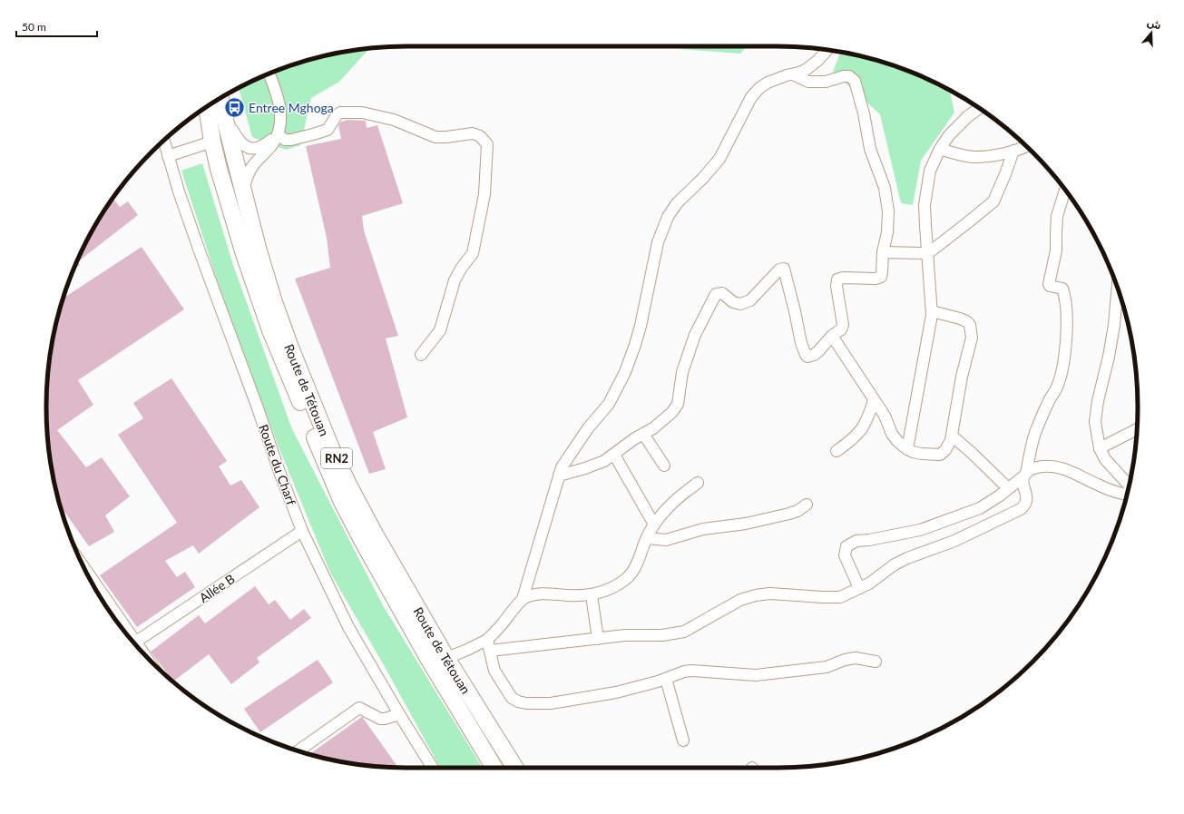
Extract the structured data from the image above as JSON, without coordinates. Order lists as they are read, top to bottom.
{
  "streets": {
    "highway": ["Route de Tétouan", "RN2"],
    "street": ["Route du Charf", "Allée B"]
  },
  "crossings": [
    ["Route du Charf", "Allée B"]
  ],
  "places": {
    "bus stop": ["Entree Mghoga"]
  },
  "scale_bar": "50 m",
  "north": "top"
}
